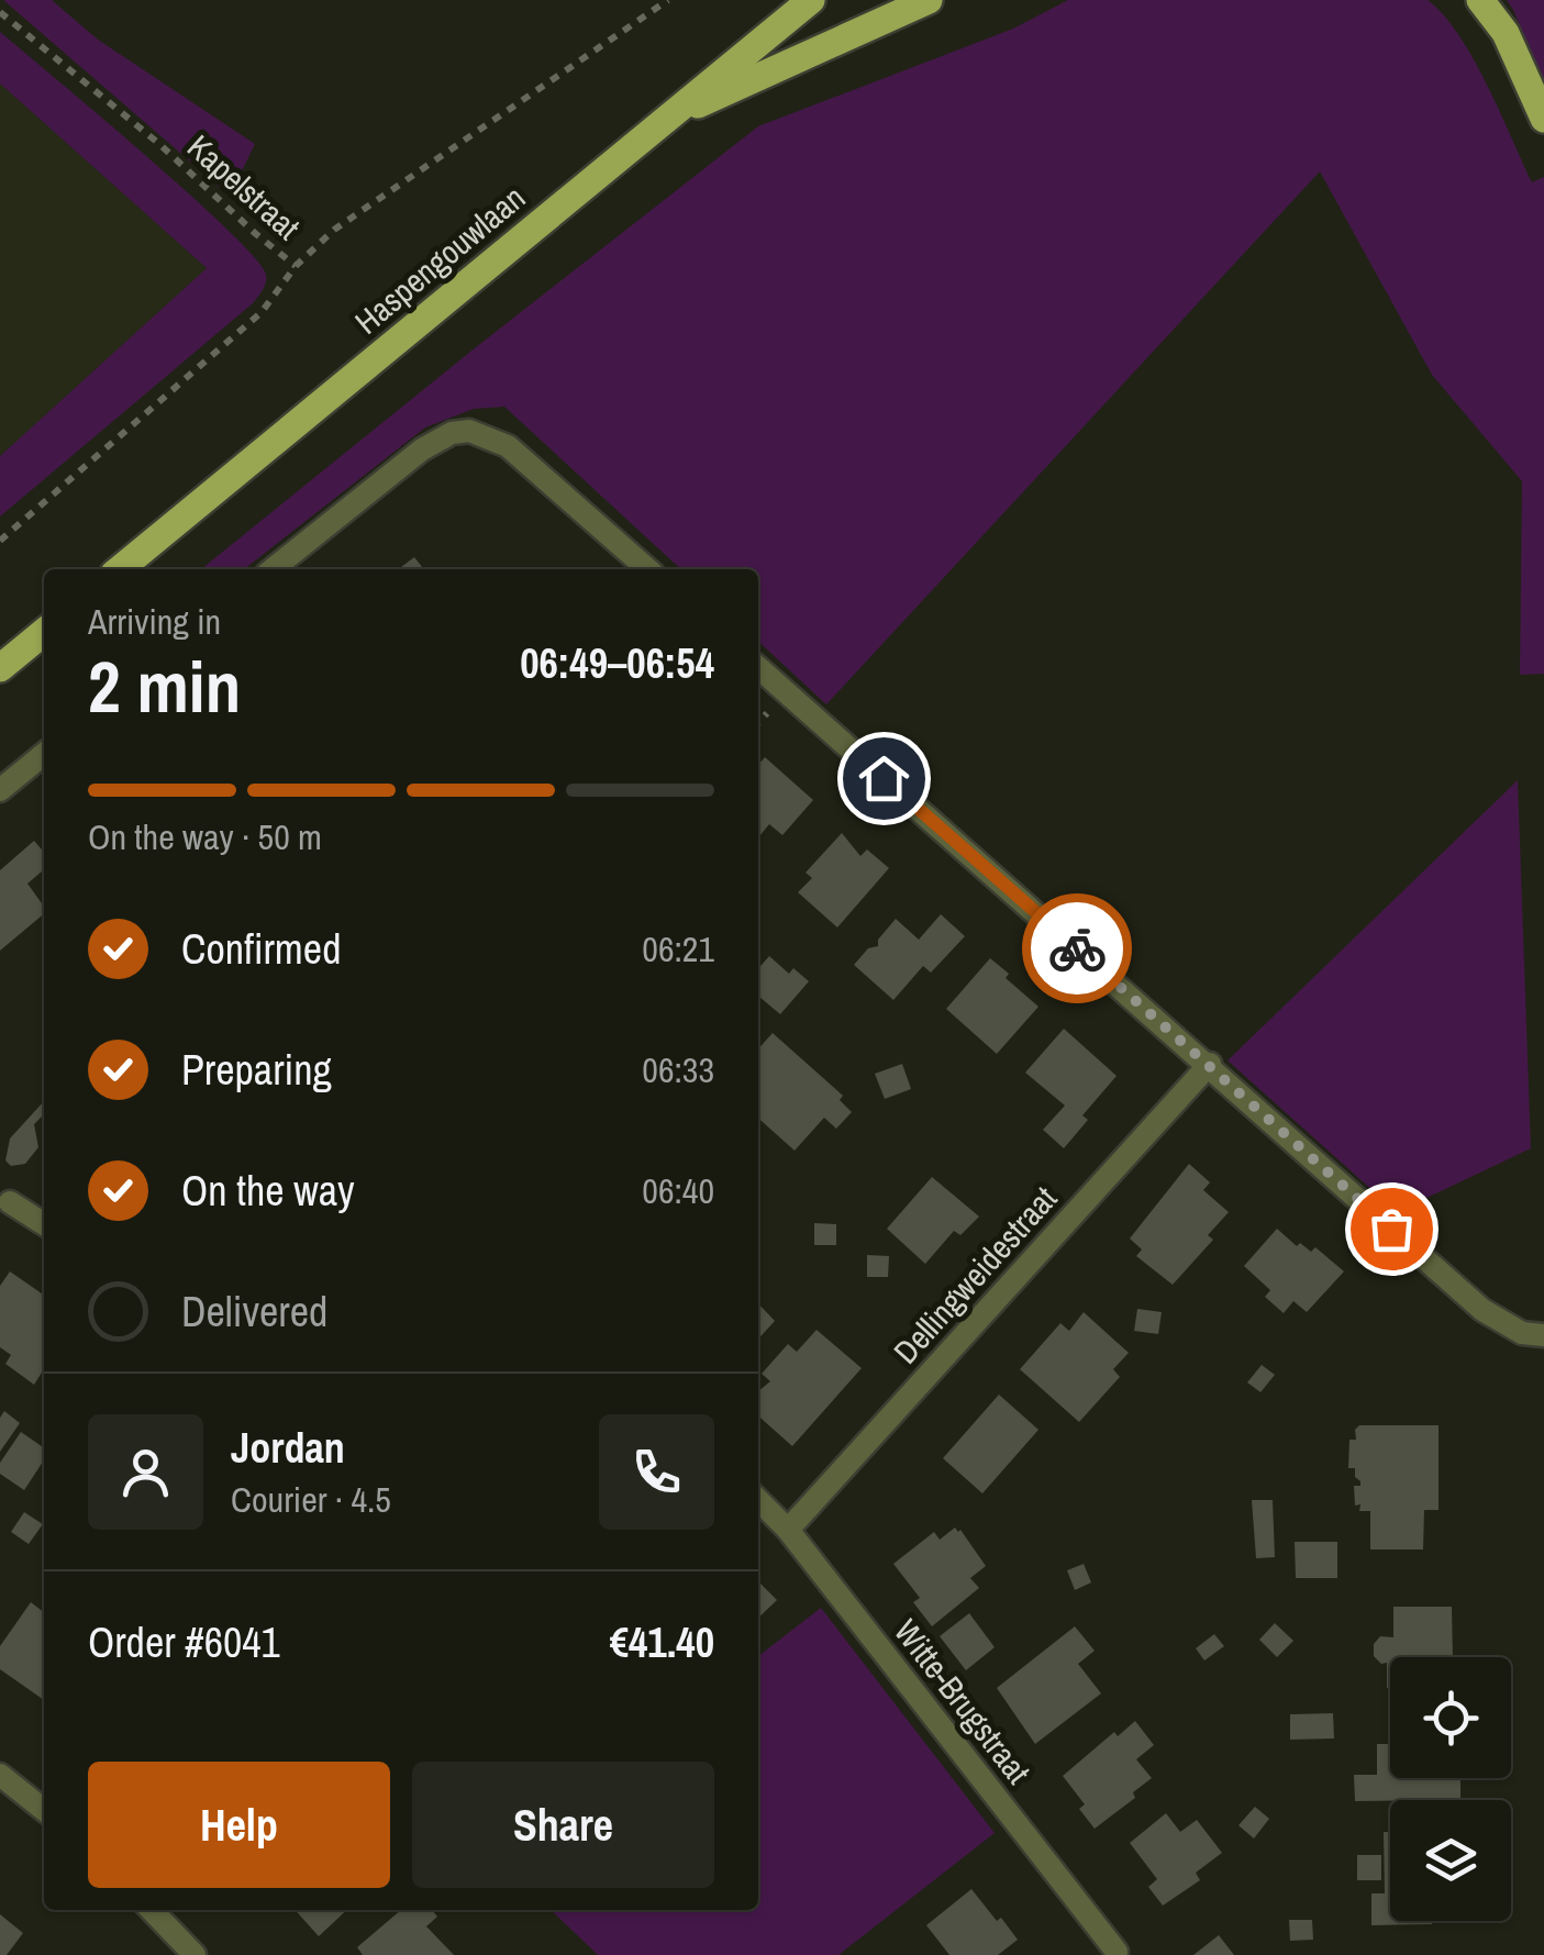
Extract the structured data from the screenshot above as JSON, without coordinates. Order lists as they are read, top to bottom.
{
  "streets": {
    "main road": ["Haspengouwlaan"],
    "street": ["Dellingweidestraat", "Witte-Brugstraat"],
    "path": ["Kapelstraat"]
  },
  "crossings": [
    ["Dellingweidestraat", "Witte-Brugstraat"]
  ],
  "page": {
    "heading": ["2 min", "Arriving in", "06:49–06:54"],
    "panel": [
      "Jordan",
      "Courier · 4.5",
      "Order #6041",
      "€41.40"
    ],
    "bar": "On the way · 50 m",
    "list": [
      ["Confirmed", "06:21"],
      ["Preparing", "06:33"],
      ["On the way", "06:40"],
      "Delivered"
    ],
    "buttons": ["Help", "Share"]
  }
}
